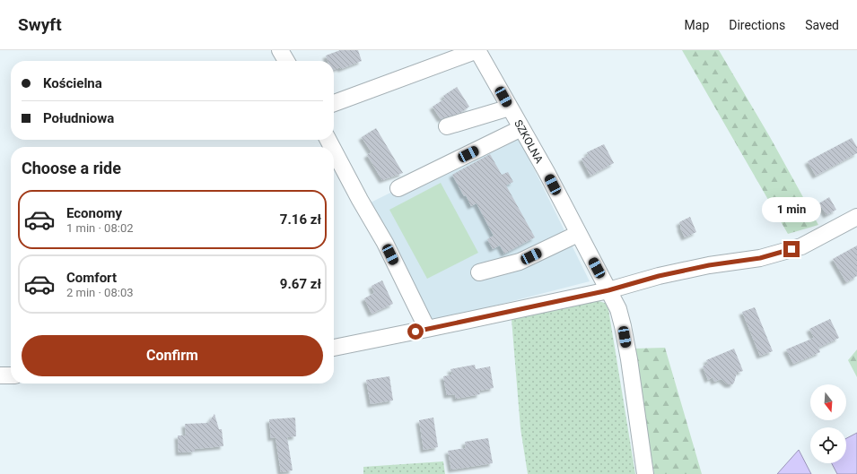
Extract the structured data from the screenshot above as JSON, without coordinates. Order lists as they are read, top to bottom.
{
  "streets": {
    "street": ["SZKOLNA"]
  },
  "north": "bottom",
  "page": {
    "header": "Swyft",
    "nav": ["Map", "Directions", "Saved"],
    "banner": ["Kościelna", "Południowa"],
    "heading": "Choose a ride",
    "list": [
      {
        "name": "Economy",
        "note": "1 min · 08:02",
        "value": "7.16 zł"
      },
      {
        "name": "Comfort",
        "note": "2 min · 08:03",
        "value": "9.67 zł"
      }
    ],
    "bubble": "1 min",
    "buttons": "Confirm"
  }
}
